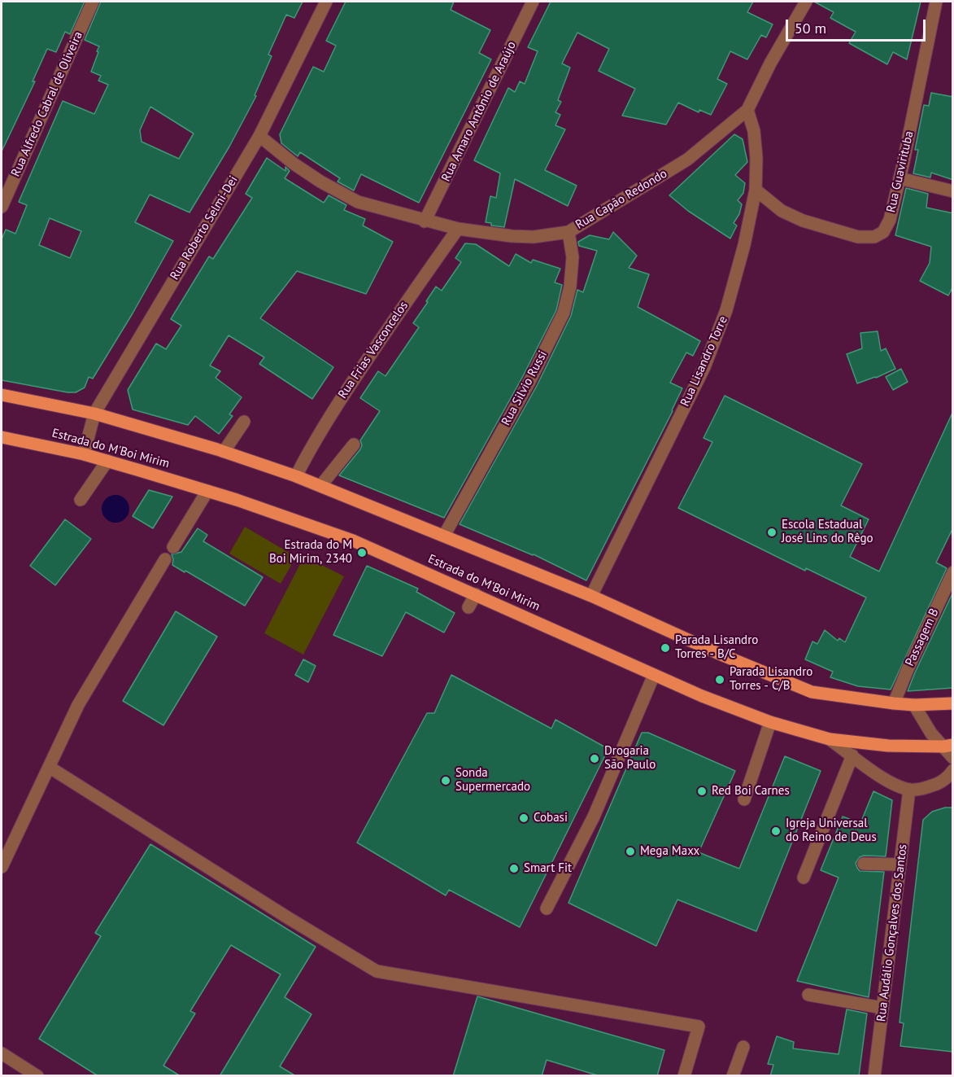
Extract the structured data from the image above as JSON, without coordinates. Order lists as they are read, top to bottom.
{
  "streets": {
    "main road": ["Estrada do M'Boi Mirim"],
    "street": [
      "Rua Alfredo Cabral de Oliveira",
      "Rua Amaro Antônio de Araújo",
      "Rua Guavirituba",
      "Rua Capão Redondo",
      "Rua Roberto Selmi-Dei",
      "Rua Frias Vasconcelos",
      "Rua Lisandro Torre",
      "Rua Silvio Russi",
      "Passagem B",
      "Rua Audálio Gonçalves dos Santos"
    ]
  },
  "crossings": [
    ["Rua Amaro Antônio de Araújo", "Rua Capão Redondo"],
    ["Rua Guavirituba", "Rua Lisandro Torre"],
    ["Rua Capão Redondo", "Rua Roberto Selmi-Dei"],
    ["Rua Capão Redondo", "Rua Frias Vasconcelos"],
    ["Rua Capão Redondo", "Rua Lisandro Torre"],
    ["Rua Capão Redondo", "Rua Silvio Russi"],
    ["Rua Roberto Selmi-Dei", "Estrada do M'Boi Mirim"]
  ],
  "places": [
    "Escola Estadual José Lins do Rêgo",
    "Estrada do M Boi Mirim, 2340",
    "Parada Lisandro Torres - B/C",
    "Parada Lisandro Torres - C/B",
    "Drogaria São Paulo",
    "Sonda Supermercado",
    "Red Boi Carnes",
    "Cobasi",
    "Igreja Universal do Reino de Deus",
    "Mega Maxx",
    "Smart Fit"
  ],
  "scale_bar": "50 m"
}
